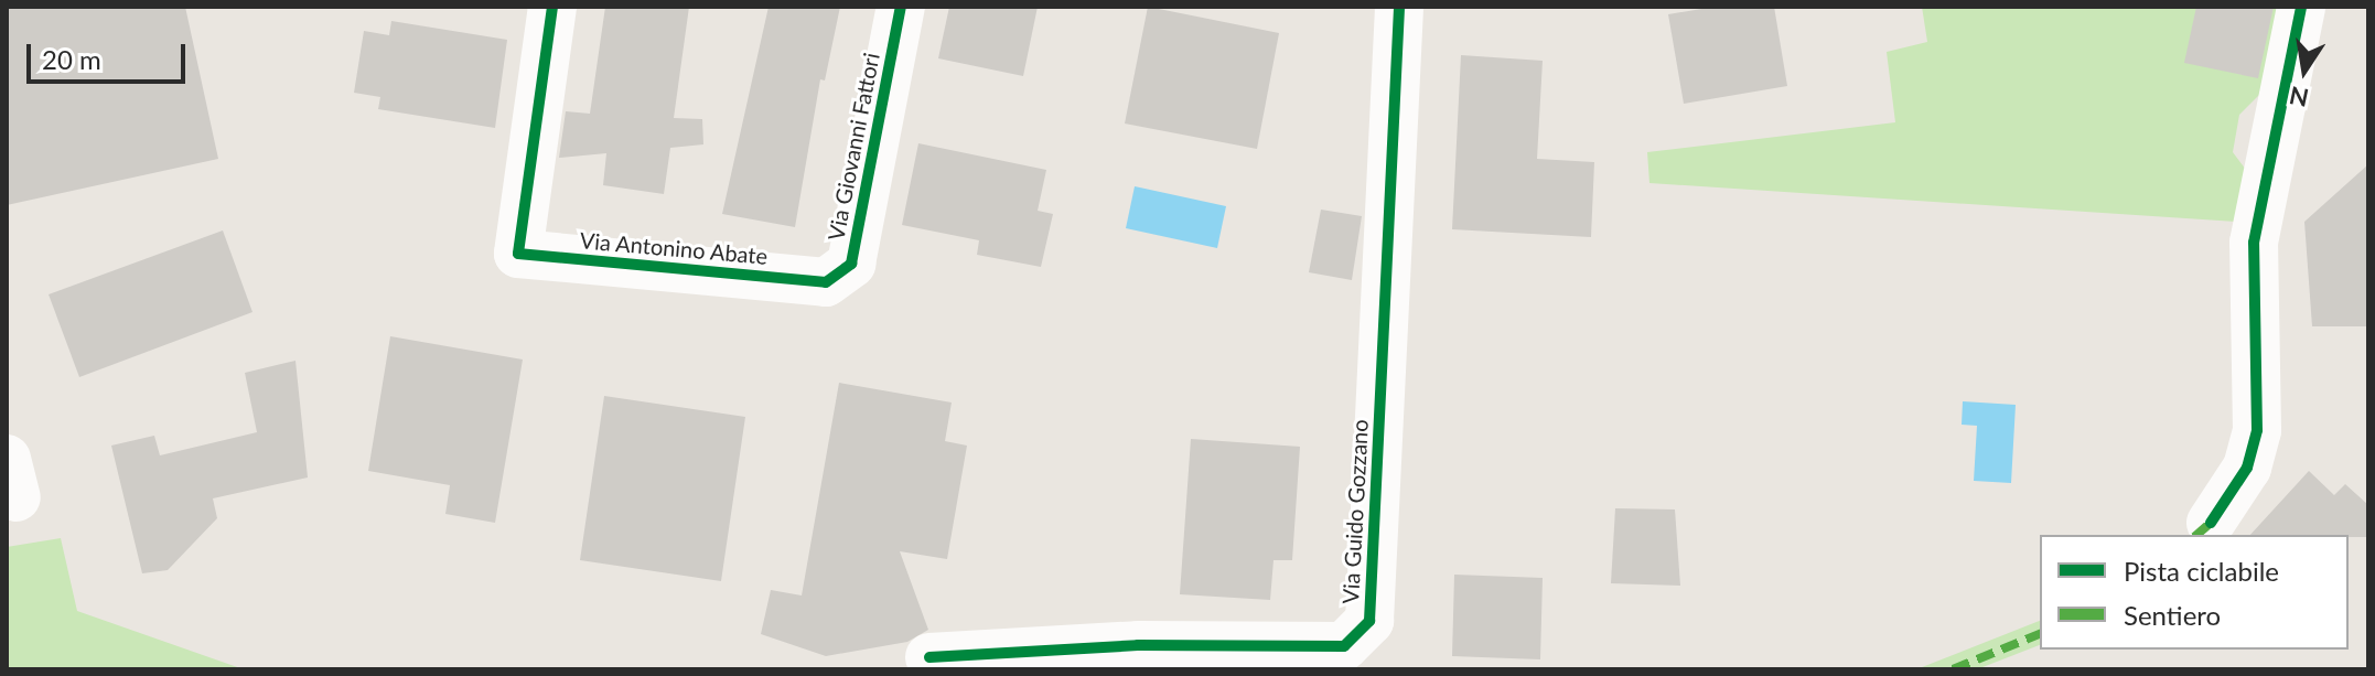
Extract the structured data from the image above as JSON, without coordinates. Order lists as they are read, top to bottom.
{
  "streets": {
    "street": ["Via Giovanni Fattori", "Via Antonino Abate", "Via Guido Gozzano"]
  },
  "crossings": [
    ["Via Giovanni Fattori", "Via Antonino Abate"]
  ],
  "legend": ["Pista ciclabile", "Sentiero"],
  "scale_bar": "20 m",
  "north": "bottom"
}
